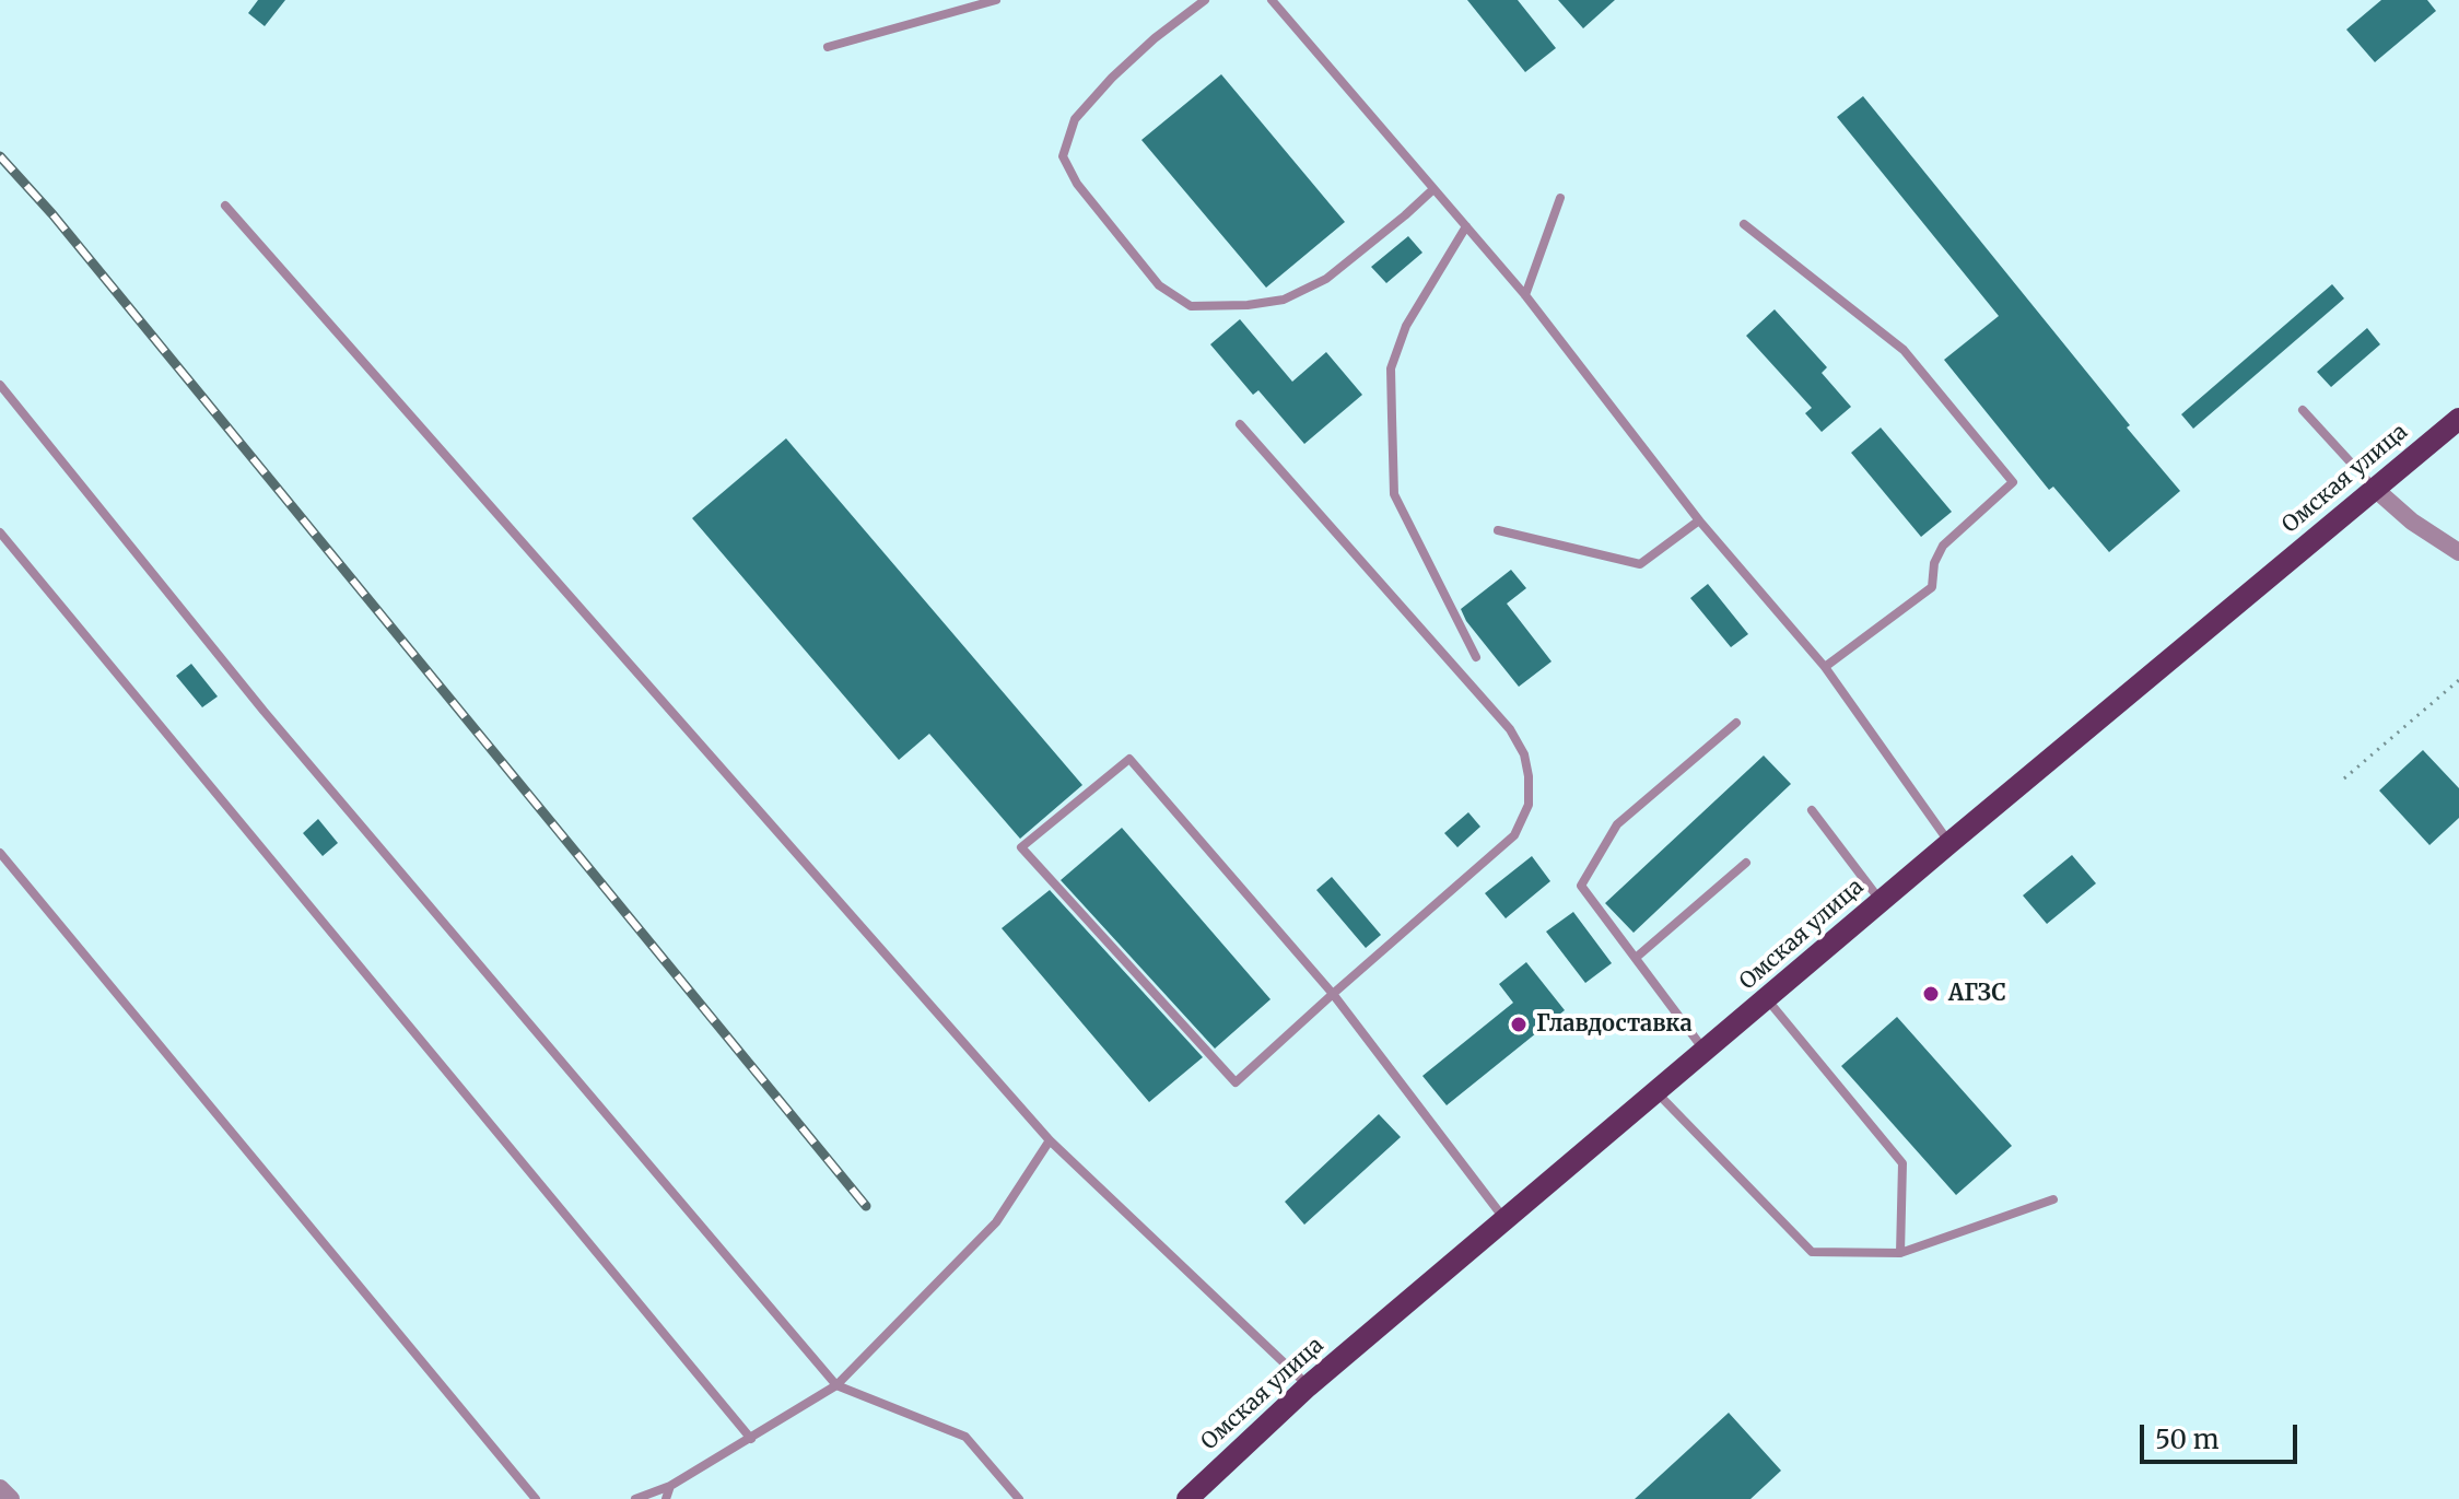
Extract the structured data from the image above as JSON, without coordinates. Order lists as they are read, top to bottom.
{
  "streets": {
    "main road": ["Омская улица"]
  },
  "places": ["АГЗС", "Главдоставка"],
  "scale_bar": "50 m"
}
